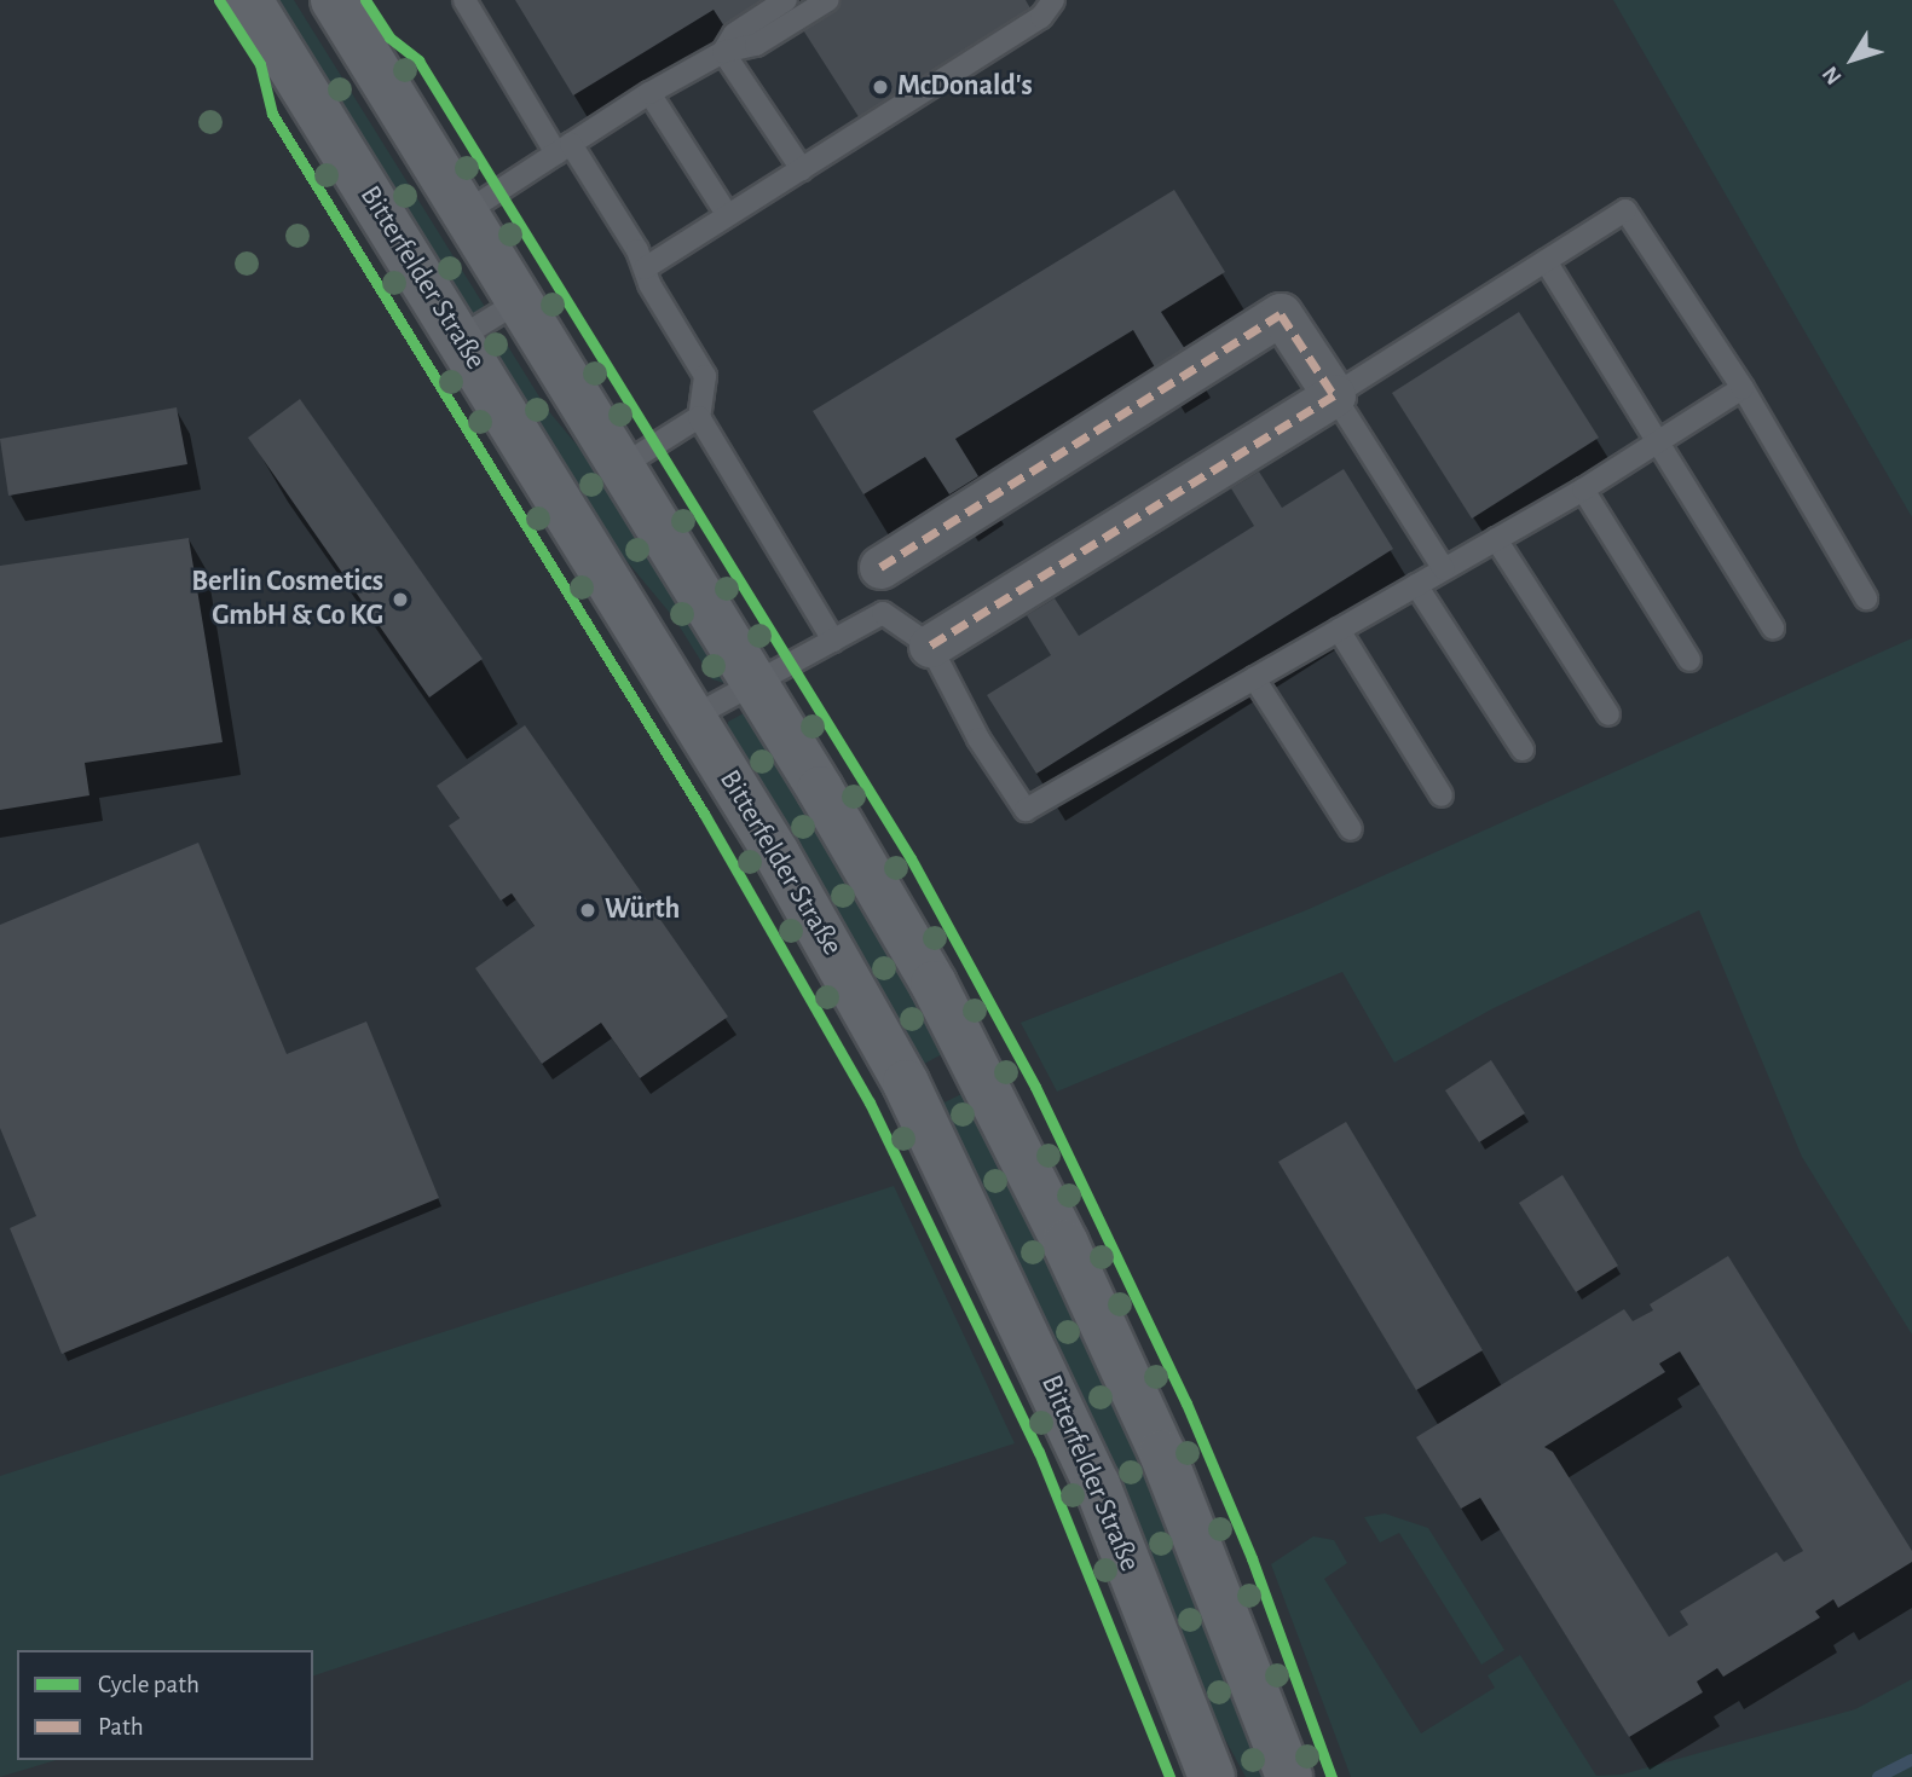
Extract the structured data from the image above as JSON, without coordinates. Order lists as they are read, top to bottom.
{
  "streets": {
    "main road": ["Bitterfelder Straße"]
  },
  "places": ["McDonald's", "Berlin Cosmetics GmbH & Co KG", "Würth"],
  "legend": ["Cycle path", "Path"],
  "north": "bottom left"
}
